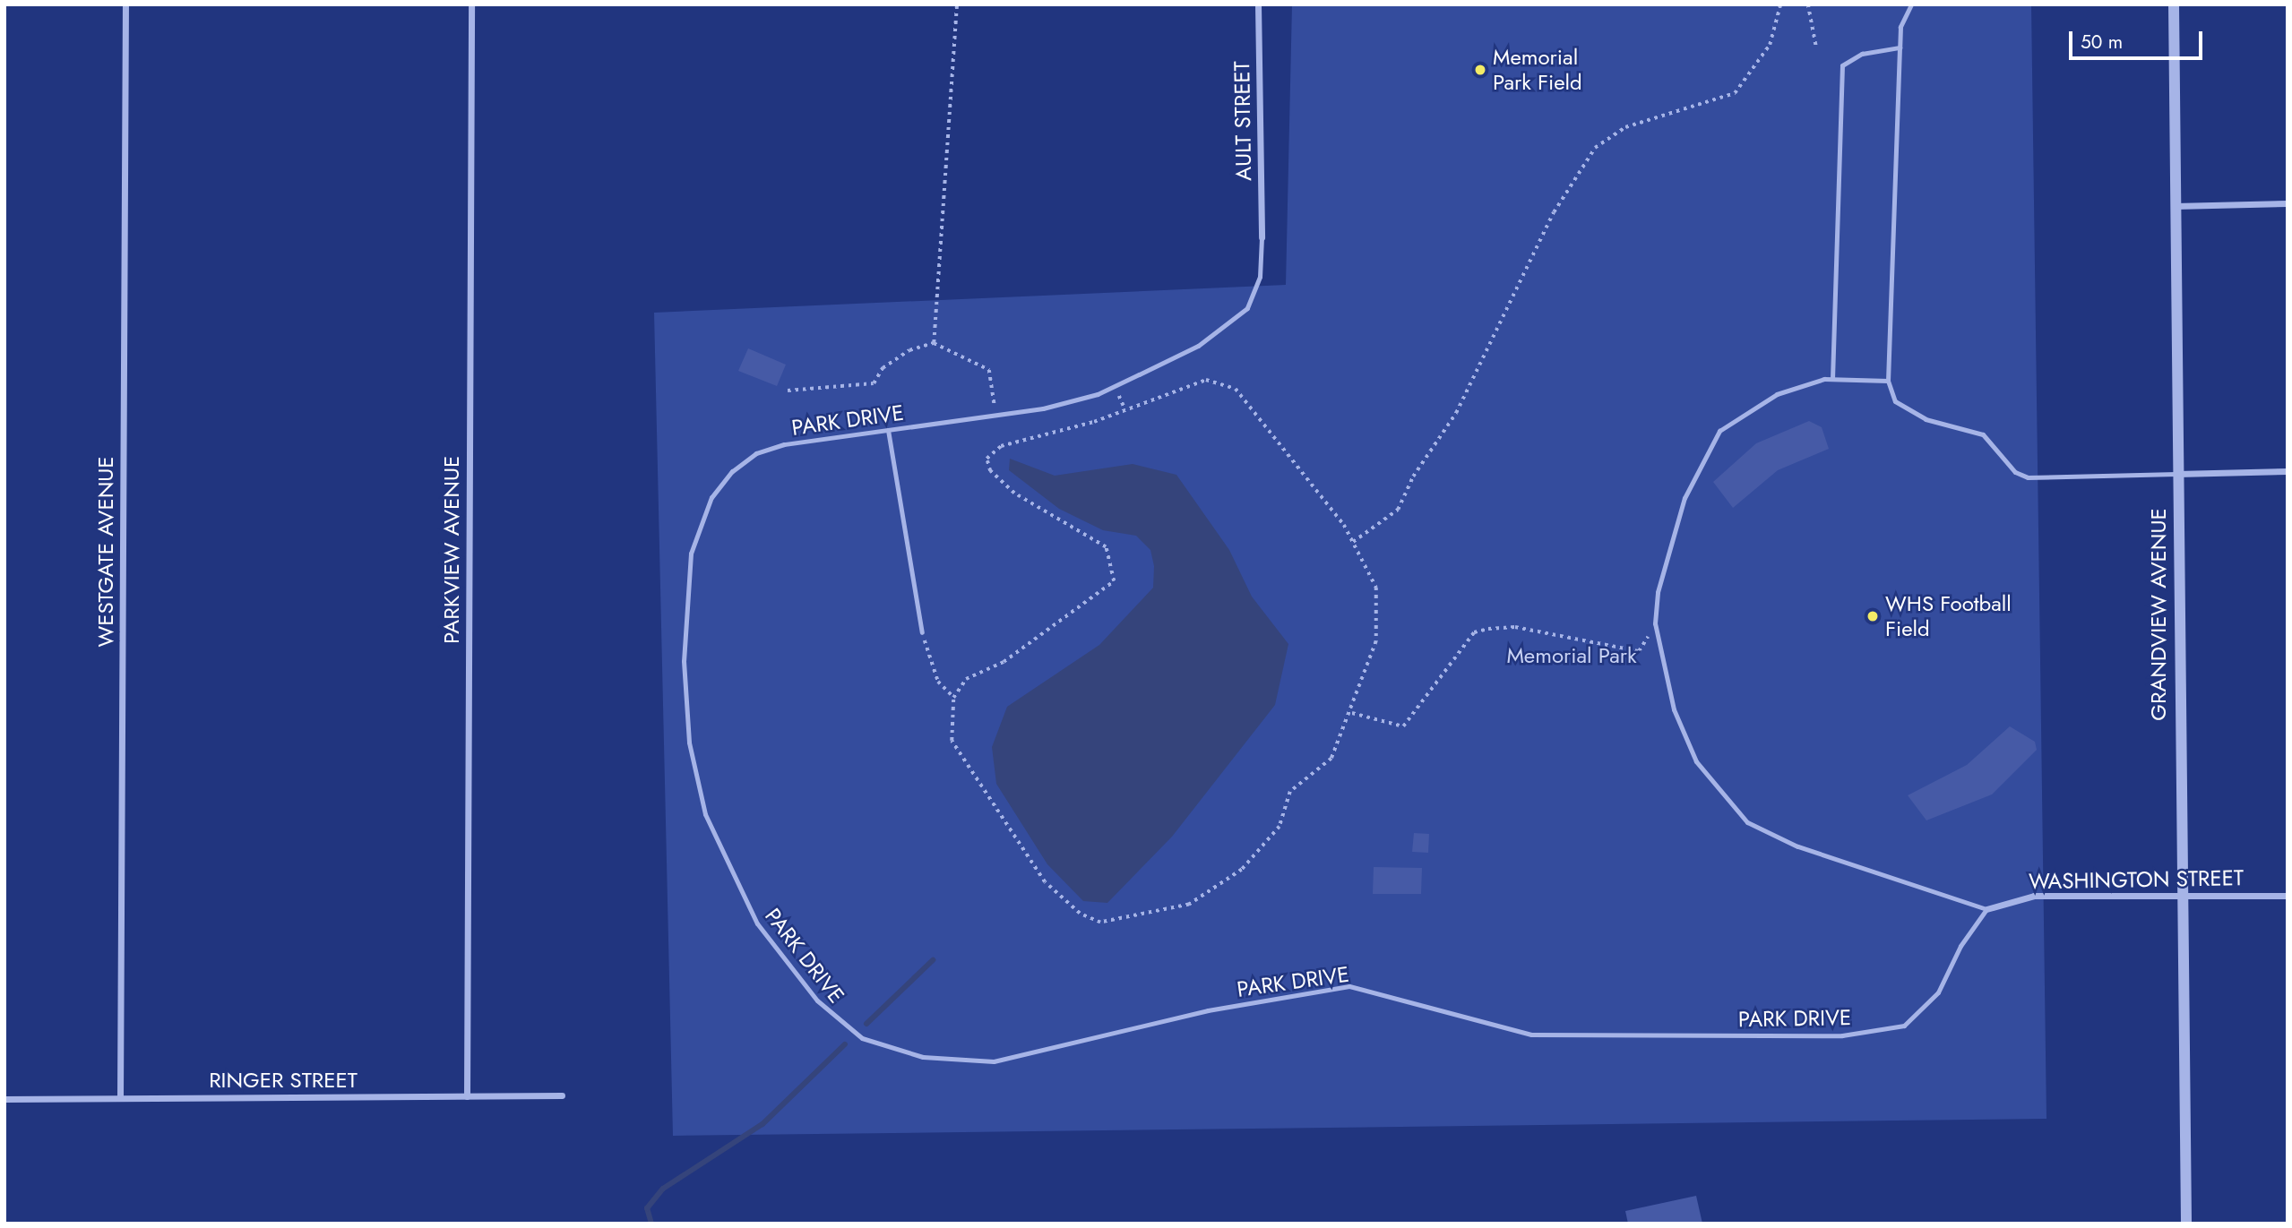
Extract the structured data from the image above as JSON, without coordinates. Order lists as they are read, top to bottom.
{
  "streets": {
    "street": [
      "AULT STREET",
      "PARKVIEW AVENUE",
      "WESTGATE AVENUE",
      "GRANDVIEW AVENUE",
      "WASHINGTON STREET",
      "RINGER STREET"
    ],
    "lane": ["PARK DRIVE"]
  },
  "crossings": [
    ["AULT STREET", "PARK DRIVE"],
    ["PARK DRIVE", "WASHINGTON STREET"],
    ["PARKVIEW AVENUE", "RINGER STREET"],
    ["WESTGATE AVENUE", "RINGER STREET"],
    ["GRANDVIEW AVENUE", "WASHINGTON STREET"]
  ],
  "parks": ["Memorial Park"],
  "places": ["Memorial Park Field", "WHS Football Field"],
  "scale_bar": "50 m"
}
